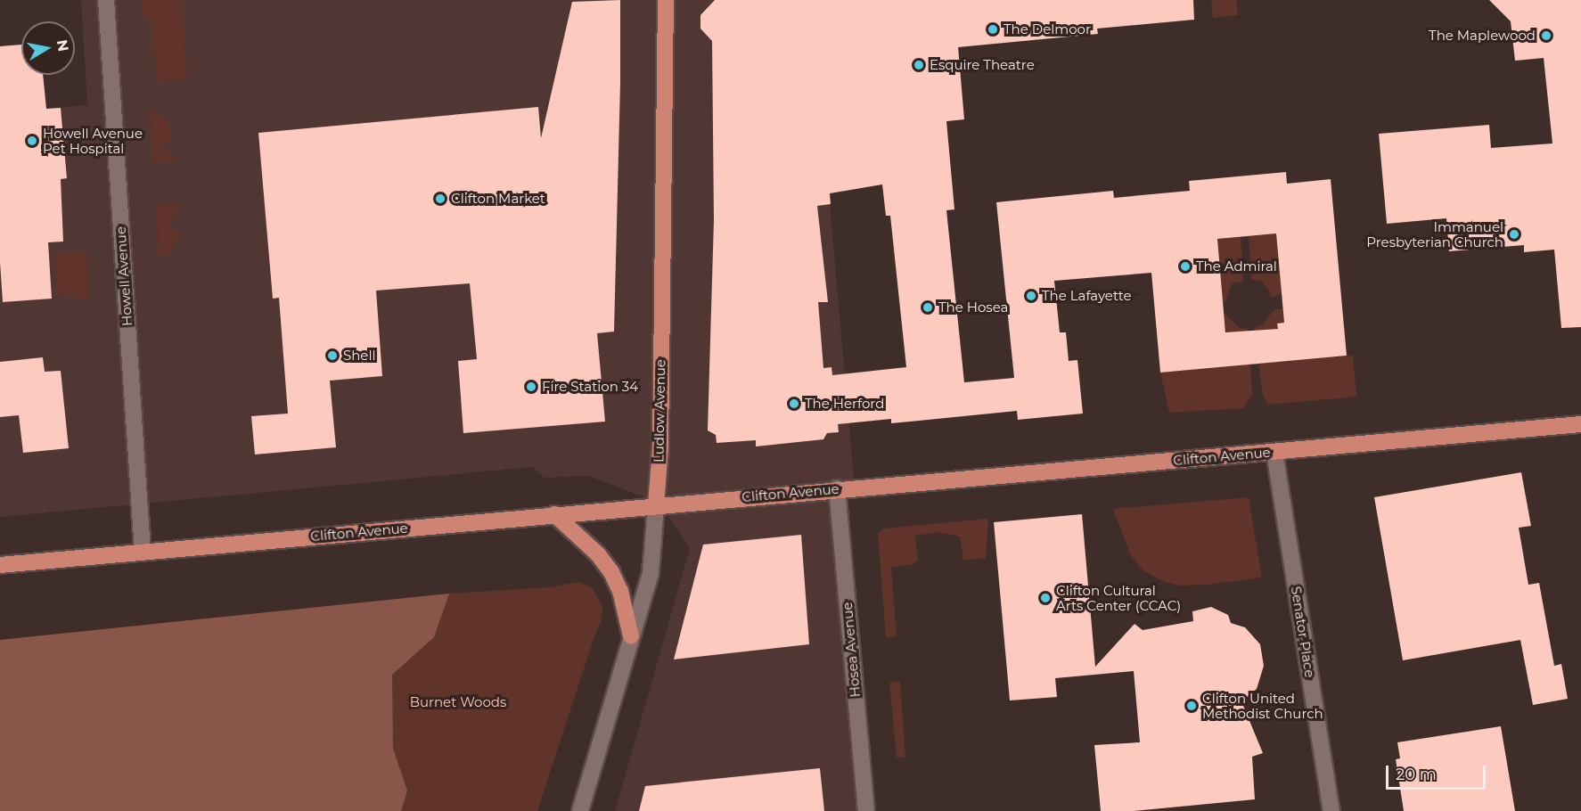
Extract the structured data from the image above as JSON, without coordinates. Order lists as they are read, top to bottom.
{
  "streets": {
    "main road": ["Ludlow Avenue", "Clifton Avenue"],
    "street": ["Howell Avenue", "Senator Place", "Hosea Avenue"]
  },
  "crossings": [
    ["Howell Avenue", "Clifton Avenue"],
    ["Ludlow Avenue", "Clifton Avenue"],
    ["Clifton Avenue", "Senator Place"],
    ["Clifton Avenue", "Hosea Avenue"]
  ],
  "parks": ["Burnet Woods"],
  "places": [
    "The Delmoor",
    "The Maplewood",
    "Esquire Theatre",
    "Howell Avenue Pet Hospital",
    "Clifton Market",
    "Immanuel Presbyterian Church",
    "The Admiral",
    "The Lafayette",
    "The Hosea",
    "Shell",
    "Fire Station 34",
    "The Herford",
    "Clifton Cultural Arts Center (CCAC)",
    "Clifton United Methodist Church"
  ],
  "scale_bar": "20 m",
  "north": "right"
}
